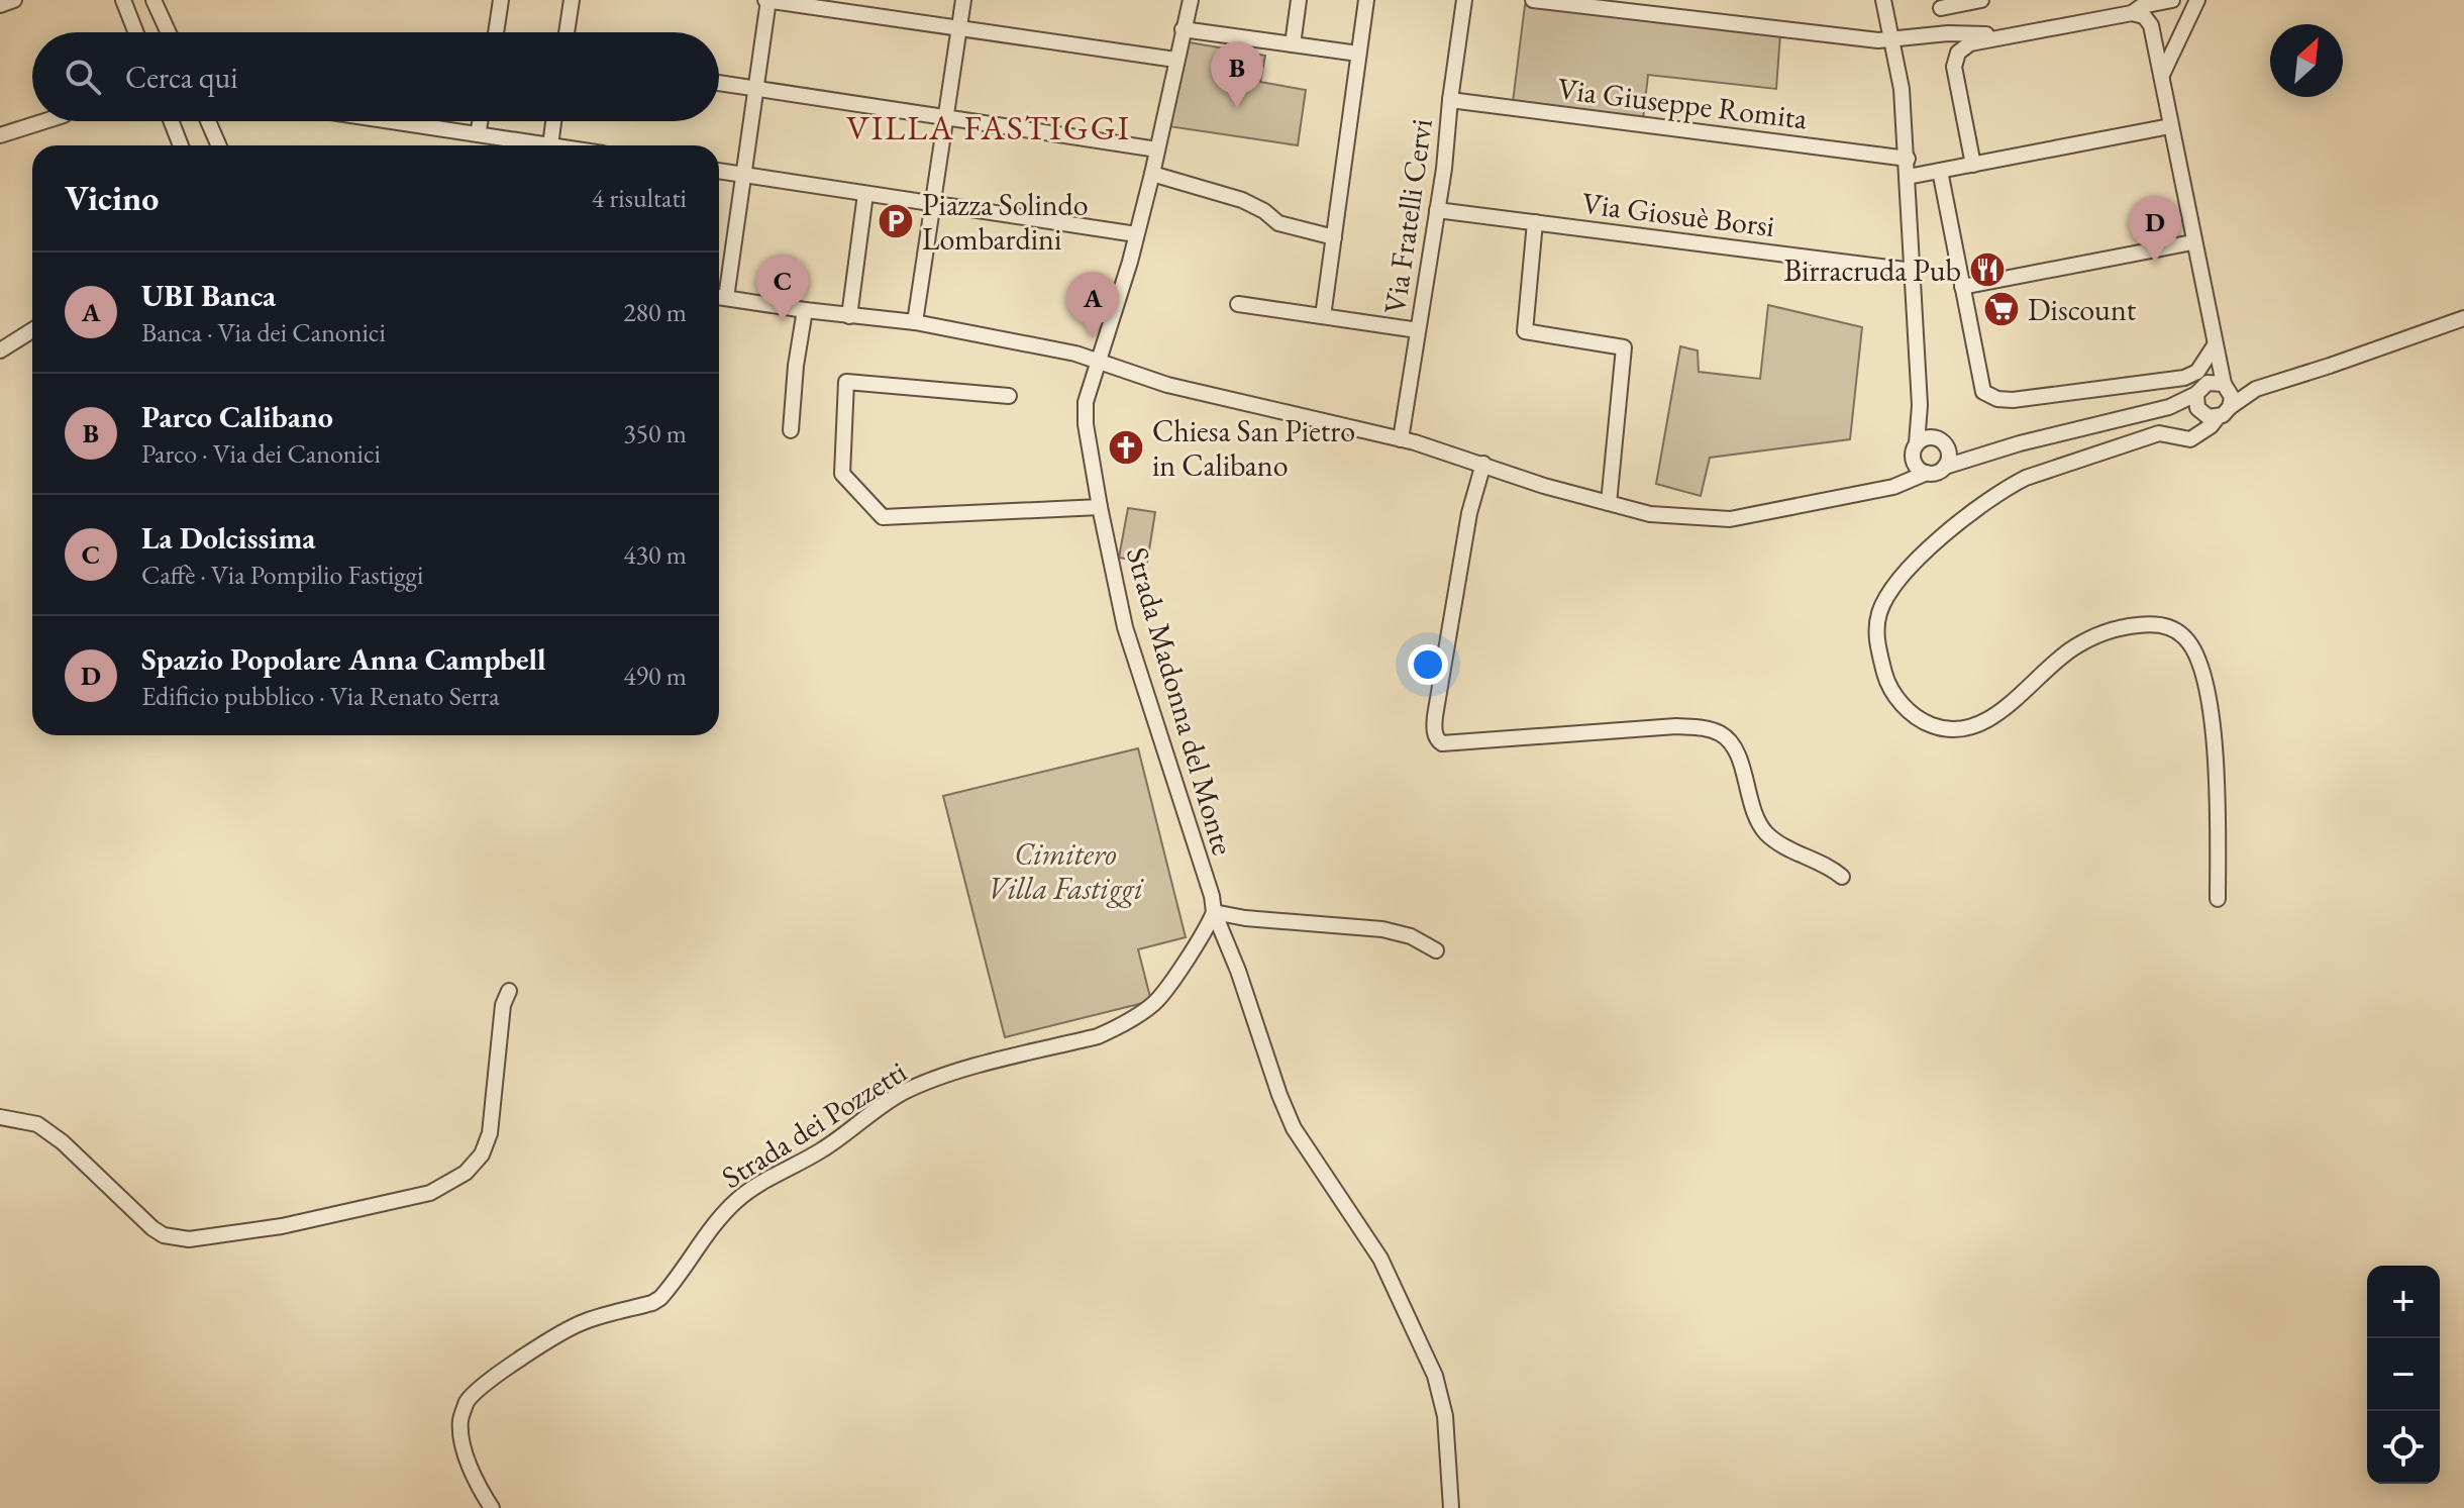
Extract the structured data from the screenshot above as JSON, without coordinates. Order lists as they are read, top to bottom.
{
  "streets": {
    "street": [
      "Via Giuseppe Romita",
      "Via Giosuè Borsi",
      "Via Fratelli Cervi",
      "Strada Madonna del Monte",
      "Strada dei Pozzetti"
    ]
  },
  "crossings": [
    ["Via Giuseppe Romita", "Via Fratelli Cervi"],
    ["Via Giosuè Borsi", "Via Fratelli Cervi"],
    ["Strada Madonna del Monte", "Strada dei Pozzetti"]
  ],
  "districts": ["VILLA FASTIGGI"],
  "parks": ["Cimitero Villa Fastiggi"],
  "places": {
    "parking": ["Piazza Solindo Lombardini"],
    "restaurant": ["Birracruda Pub"],
    "supermarket": ["Discount"],
    "church": ["Chiesa San Pietro in Calibano"]
  },
  "north": "top right",
  "page": {
    "search": "Cerca qui",
    "pins": [
      "B",
      "D",
      "C",
      "A"
    ],
    "heading": ["Vicino", "4 risultati"],
    "list": [
      {
        "mark": "A",
        "name": "UBI Banca",
        "note": "Banca · Via dei Canonici",
        "value": "280 m"
      },
      {
        "mark": "B",
        "name": "Parco Calibano",
        "note": "Parco · Via dei Canonici",
        "value": "350 m"
      },
      {
        "mark": "C",
        "name": "La Dolcissima",
        "note": "Caffè · Via Pompilio Fastiggi",
        "value": "430 m"
      },
      {
        "mark": "D",
        "name": "Spazio Popolare Anna Campbell",
        "note": "Edificio pubblico · Via Renato Serra",
        "value": "490 m"
      }
    ],
    "map_buttons": ["+", "−"]
  }
}
